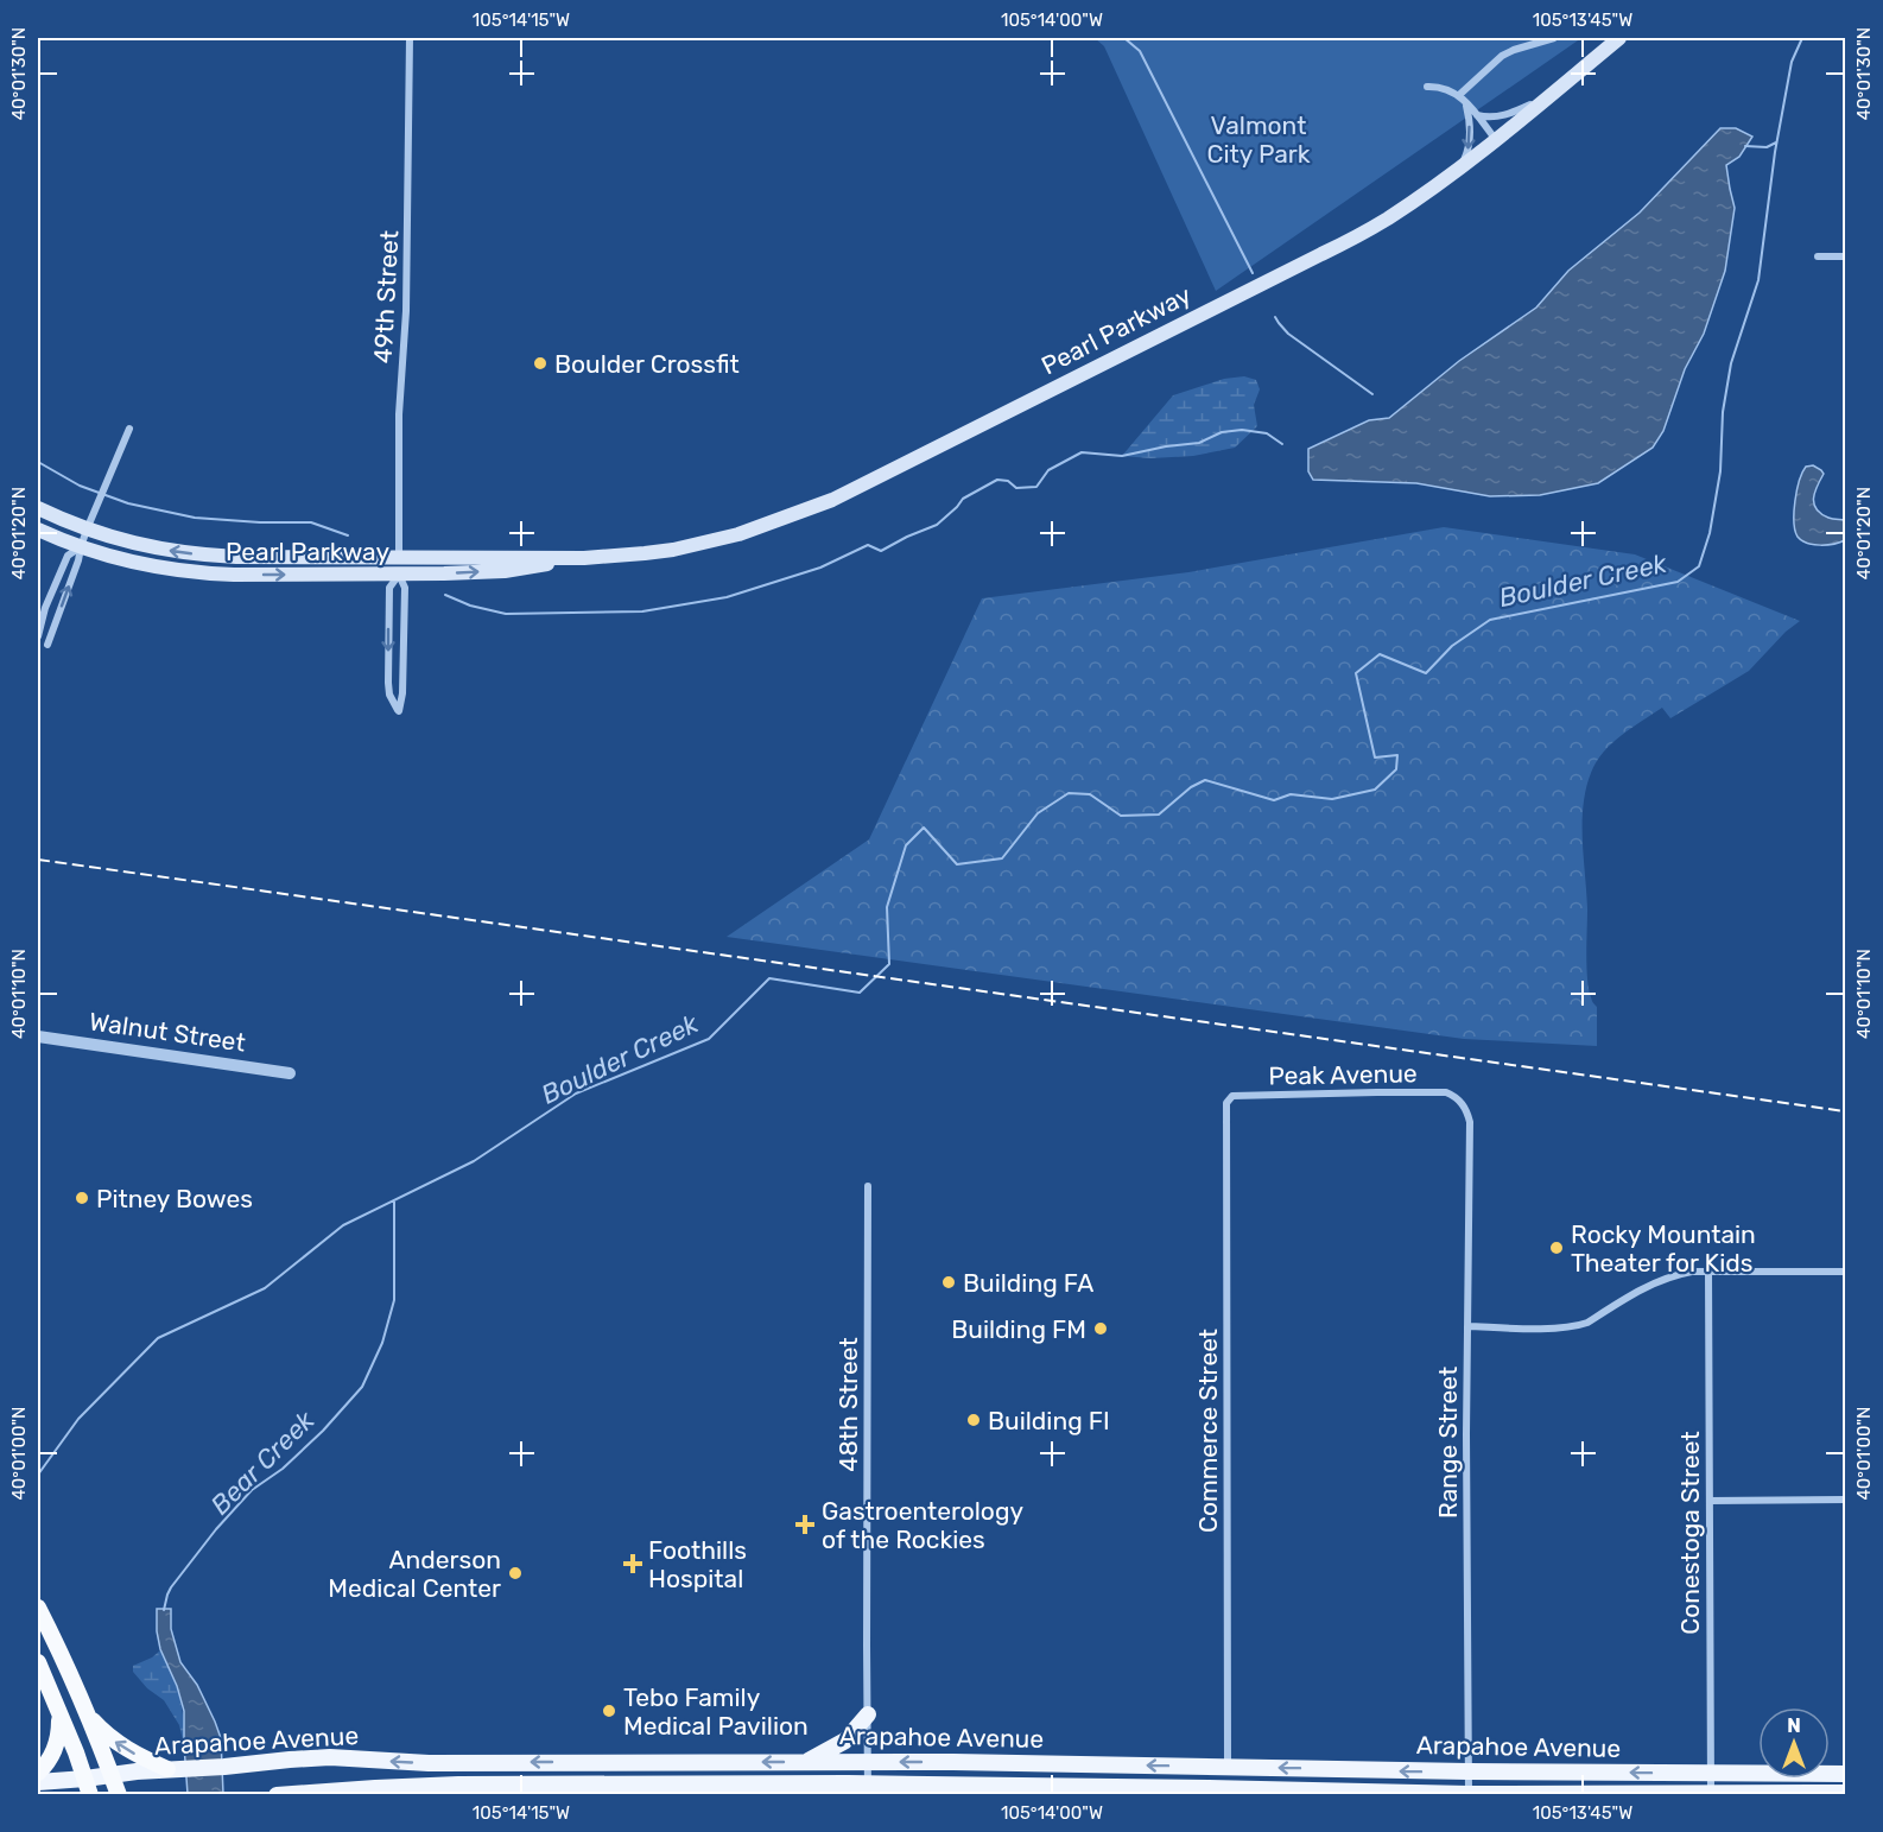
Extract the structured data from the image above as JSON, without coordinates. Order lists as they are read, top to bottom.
{
  "streets": {
    "main road": ["Pearl Parkway", "Arapahoe Avenue"],
    "street": [
      "49th Street",
      "Walnut Street",
      "Peak Avenue",
      "48th Street",
      "Commerce Street",
      "Range Street",
      "Conestoga Street"
    ]
  },
  "crossings": [
    ["49th Street", "Pearl Parkway"],
    ["Peak Avenue", "Commerce Street"],
    ["Peak Avenue", "Range Street"],
    ["48th Street", "Arapahoe Avenue"],
    ["Commerce Street", "Arapahoe Avenue"],
    ["Range Street", "Arapahoe Avenue"],
    ["Conestoga Street", "Arapahoe Avenue"]
  ],
  "water": ["Boulder Creek", "Bear Creek"],
  "parks": ["Valmont City Park"],
  "places": {
    "other": [
      "Boulder Crossfit",
      "Pitney Bowes",
      "Rocky Mountain Theater for Kids",
      "Building FA",
      "Building FM",
      "Building FI",
      "Anderson Medical Center",
      "Tebo Family Medical Pavilion"
    ],
    "health": ["Gastroenterology of the Rockies", "Foothills Hospital"]
  },
  "north": "top",
  "coordinates": [
    "105°14'15\"W",
    "105°14'00\"W",
    "105°13'45\"W",
    "40°01'30\"N",
    "40°01'20\"N",
    "40°01'10\"N",
    "40°01'00\"N"
  ]
}
